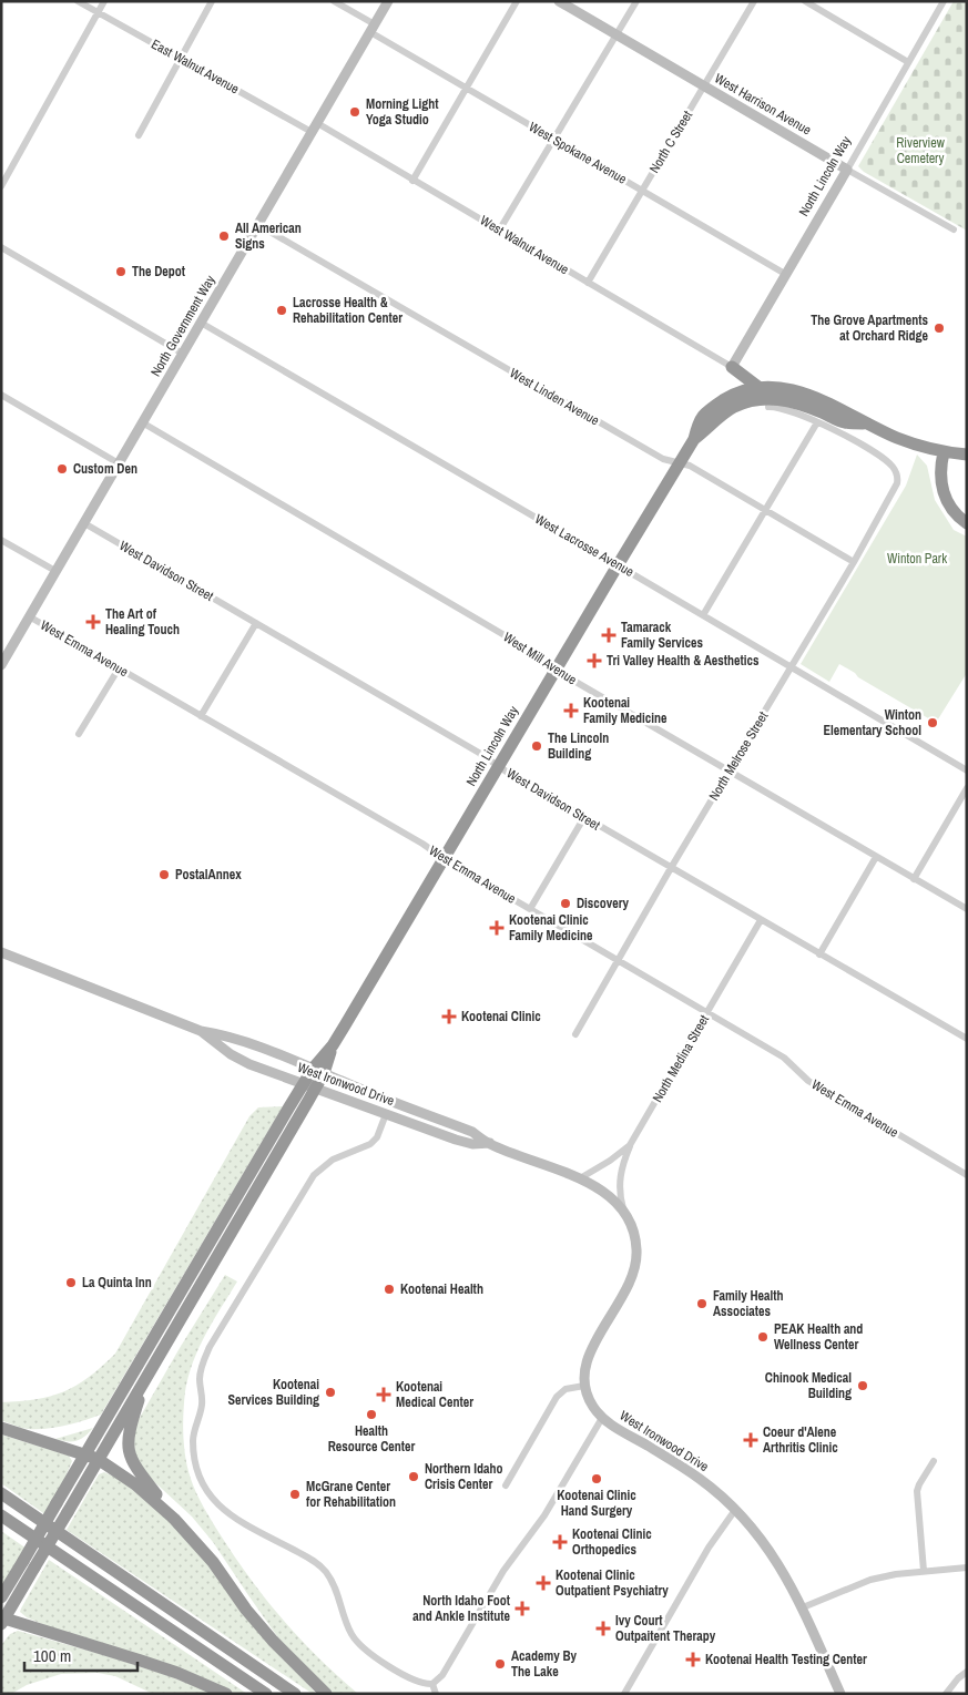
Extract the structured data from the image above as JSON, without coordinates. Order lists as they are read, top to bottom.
{
  "streets": {
    "highway": ["North Lincoln Way"],
    "street": [
      "East Walnut Avenue",
      "West Harrison Avenue",
      "North C Street",
      "West Spokane Avenue",
      "West Walnut Avenue",
      "North Government Way",
      "West Linden Avenue",
      "West Lacrosse Avenue",
      "West Davidson Street",
      "West Emma Avenue",
      "West Mill Avenue",
      "North Melrose Street",
      "North Medina Street",
      "West Ironwood Drive"
    ]
  },
  "crossings": [
    ["East Walnut Avenue", "West Walnut Avenue"],
    ["East Walnut Avenue", "North Government Way"],
    ["West Harrison Avenue", "North C Street"],
    ["West Harrison Avenue", "North Lincoln Way"],
    ["North C Street", "West Spokane Avenue"],
    ["North C Street", "West Walnut Avenue"],
    ["West Spokane Avenue", "North Lincoln Way"],
    ["West Spokane Avenue", "North Government Way"],
    ["North Lincoln Way", "West Walnut Avenue"],
    ["North Lincoln Way", "West Linden Avenue"],
    ["North Lincoln Way", "West Lacrosse Avenue"],
    ["North Lincoln Way", "West Davidson Street"],
    ["North Lincoln Way", "West Emma Avenue"],
    ["North Lincoln Way", "West Mill Avenue"],
    ["North Lincoln Way", "West Ironwood Drive"],
    ["West Walnut Avenue", "North Government Way"],
    ["North Government Way", "West Linden Avenue"],
    ["North Government Way", "West Lacrosse Avenue"],
    ["North Government Way", "West Davidson Street"],
    ["North Government Way", "West Emma Avenue"],
    ["North Government Way", "West Mill Avenue"],
    ["West Linden Avenue", "North Melrose Street"],
    ["West Lacrosse Avenue", "North Melrose Street"],
    ["West Davidson Street", "North Melrose Street"],
    ["West Davidson Street", "North Medina Street"],
    ["West Emma Avenue", "North Melrose Street"],
    ["West Emma Avenue", "North Medina Street"],
    ["West Mill Avenue", "North Melrose Street"],
    ["North Medina Street", "West Ironwood Drive"]
  ],
  "parks": ["Riverview Cemetery", "Winton Park"],
  "places": {
    "other": [
      "Morning Light Yoga Studio",
      "All American Signs",
      "The Depot",
      "Lacrosse Health & Rehabilitation Center",
      "The Grove Apartments at Orchard Ridge",
      "Custom Den",
      "Winton Elementary School",
      "The Lincoln Building",
      "PostalAnnex",
      "Discovery",
      "La Quinta Inn",
      "Kootenai Health",
      "Family Health Associates",
      "PEAK Health and Wellness Center",
      "Chinook Medical Building",
      "Kootenai Services Building",
      "Health Resource Center",
      "Northern Idaho Crisis Center",
      "Kootenai Clinic Hand Surgery",
      "McGrane Center for Rehabilitation",
      "Academy By The Lake"
    ],
    "health": [
      "The Art of Healing Touch",
      "Tamarack Family Services",
      "Tri Valley Health & Aesthetics",
      "Kootenai Family Medicine",
      "Kootenai Clinic Family Medicine",
      "Kootenai Clinic",
      "Kootenai Medical Center",
      "Coeur d'Alene Arthritis Clinic",
      "Kootenai Clinic Orthopedics",
      "Kootenai Clinic Outpatient Psychiatry",
      "North Idaho Foot and Ankle Institute",
      "Ivy Court Outpaitent Therapy",
      "Kootenai Health Testing Center"
    ]
  },
  "scale_bar": "100 m"
}
